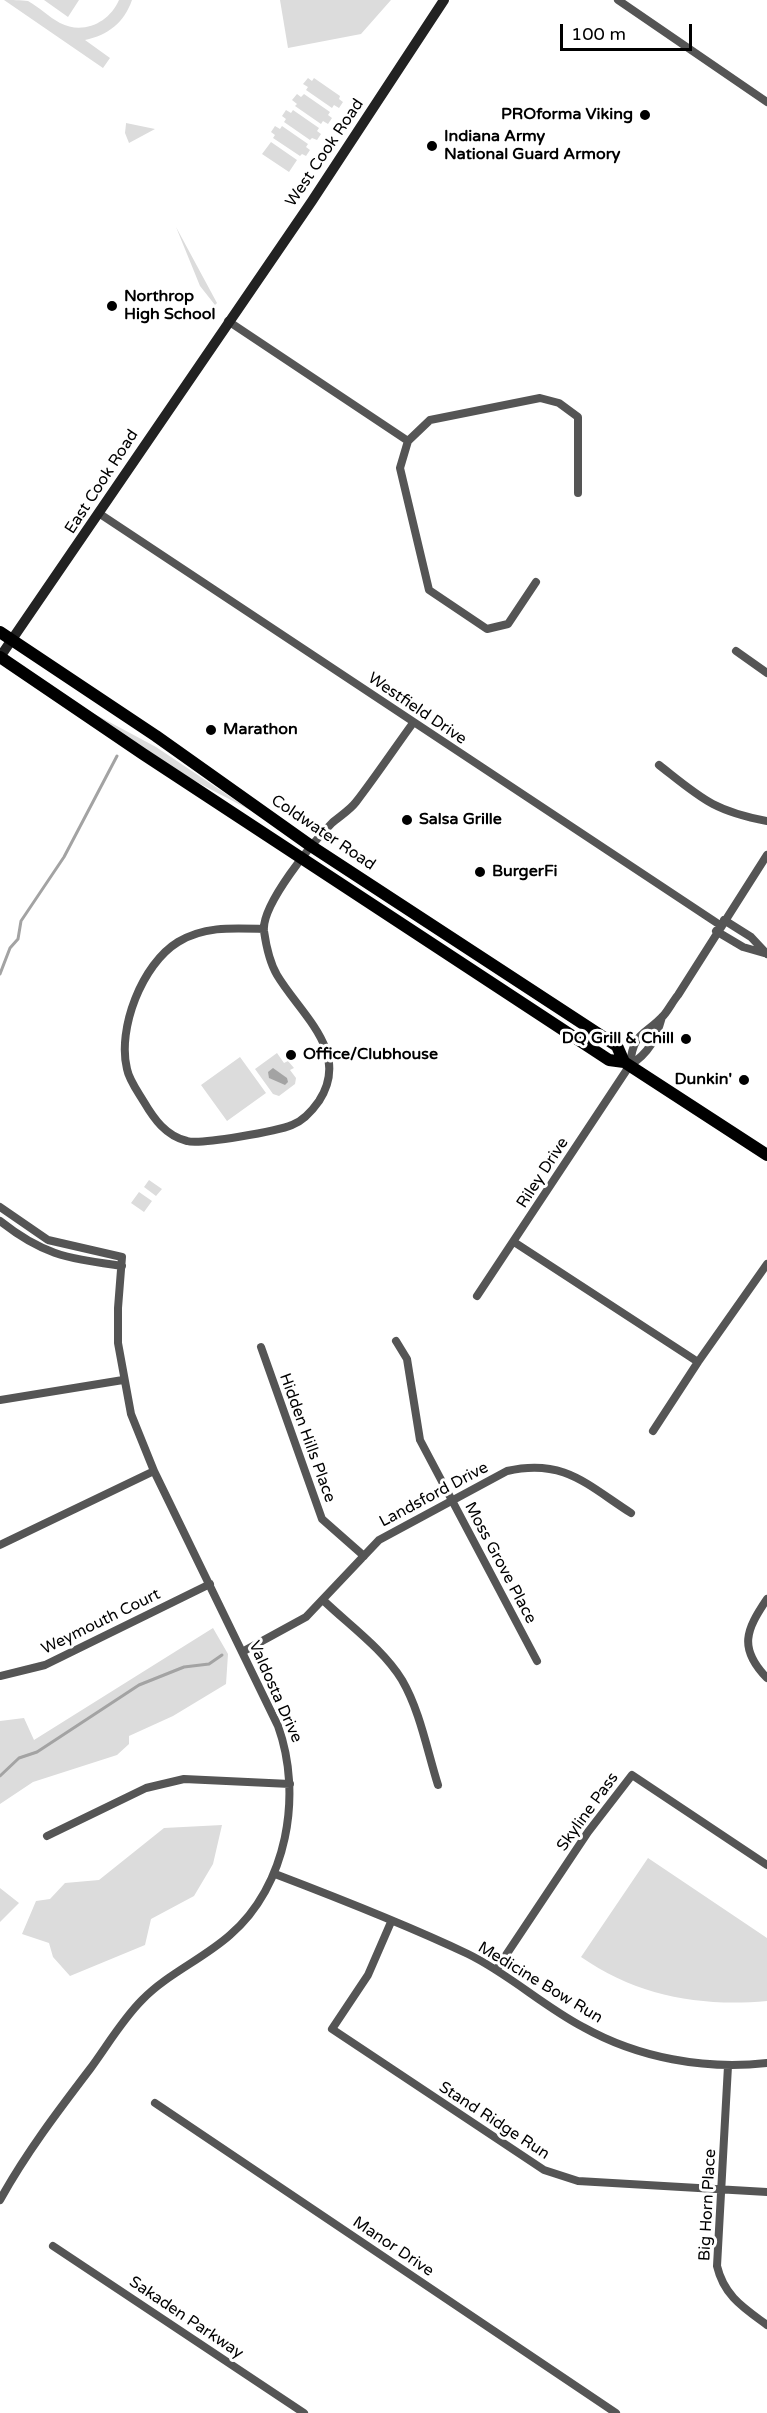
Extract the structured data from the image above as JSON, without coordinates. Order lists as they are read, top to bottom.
{
  "streets": {
    "main road": ["West Cook Road", "East Cook Road", "Coldwater Road"],
    "street": [
      "Westfield Drive",
      "Riley Drive",
      "Hidden Hills Place",
      "Landsford Drive",
      "Moss Grove Place",
      "Weymouth Court",
      "Valdosta Drive",
      "Skyline Pass",
      "Medicine Bow Run",
      "Stand Ridge Run",
      "Big Horn Place",
      "Manor Drive",
      "Sakaden Parkway"
    ]
  },
  "crossings": [
    ["West Cook Road", "East Cook Road"],
    ["East Cook Road", "Westfield Drive"],
    ["East Cook Road", "Coldwater Road"],
    ["Westfield Drive", "Riley Drive"],
    ["Coldwater Road", "Riley Drive"],
    ["Hidden Hills Place", "Landsford Drive"],
    ["Landsford Drive", "Moss Grove Place"],
    ["Landsford Drive", "Valdosta Drive"],
    ["Weymouth Court", "Valdosta Drive"],
    ["Valdosta Drive", "Medicine Bow Run"],
    ["Skyline Pass", "Medicine Bow Run"],
    ["Medicine Bow Run", "Stand Ridge Run"],
    ["Medicine Bow Run", "Big Horn Place"],
    ["Stand Ridge Run", "Big Horn Place"]
  ],
  "places": [
    "PROforma Viking",
    "Indiana Army National Guard Armory",
    "Northrop High School",
    "Marathon",
    "Salsa Grille",
    "BurgerFi",
    "DQ Grill & Chill",
    "Office/Clubhouse",
    "Dunkin'"
  ],
  "scale_bar": "100 m"
}
